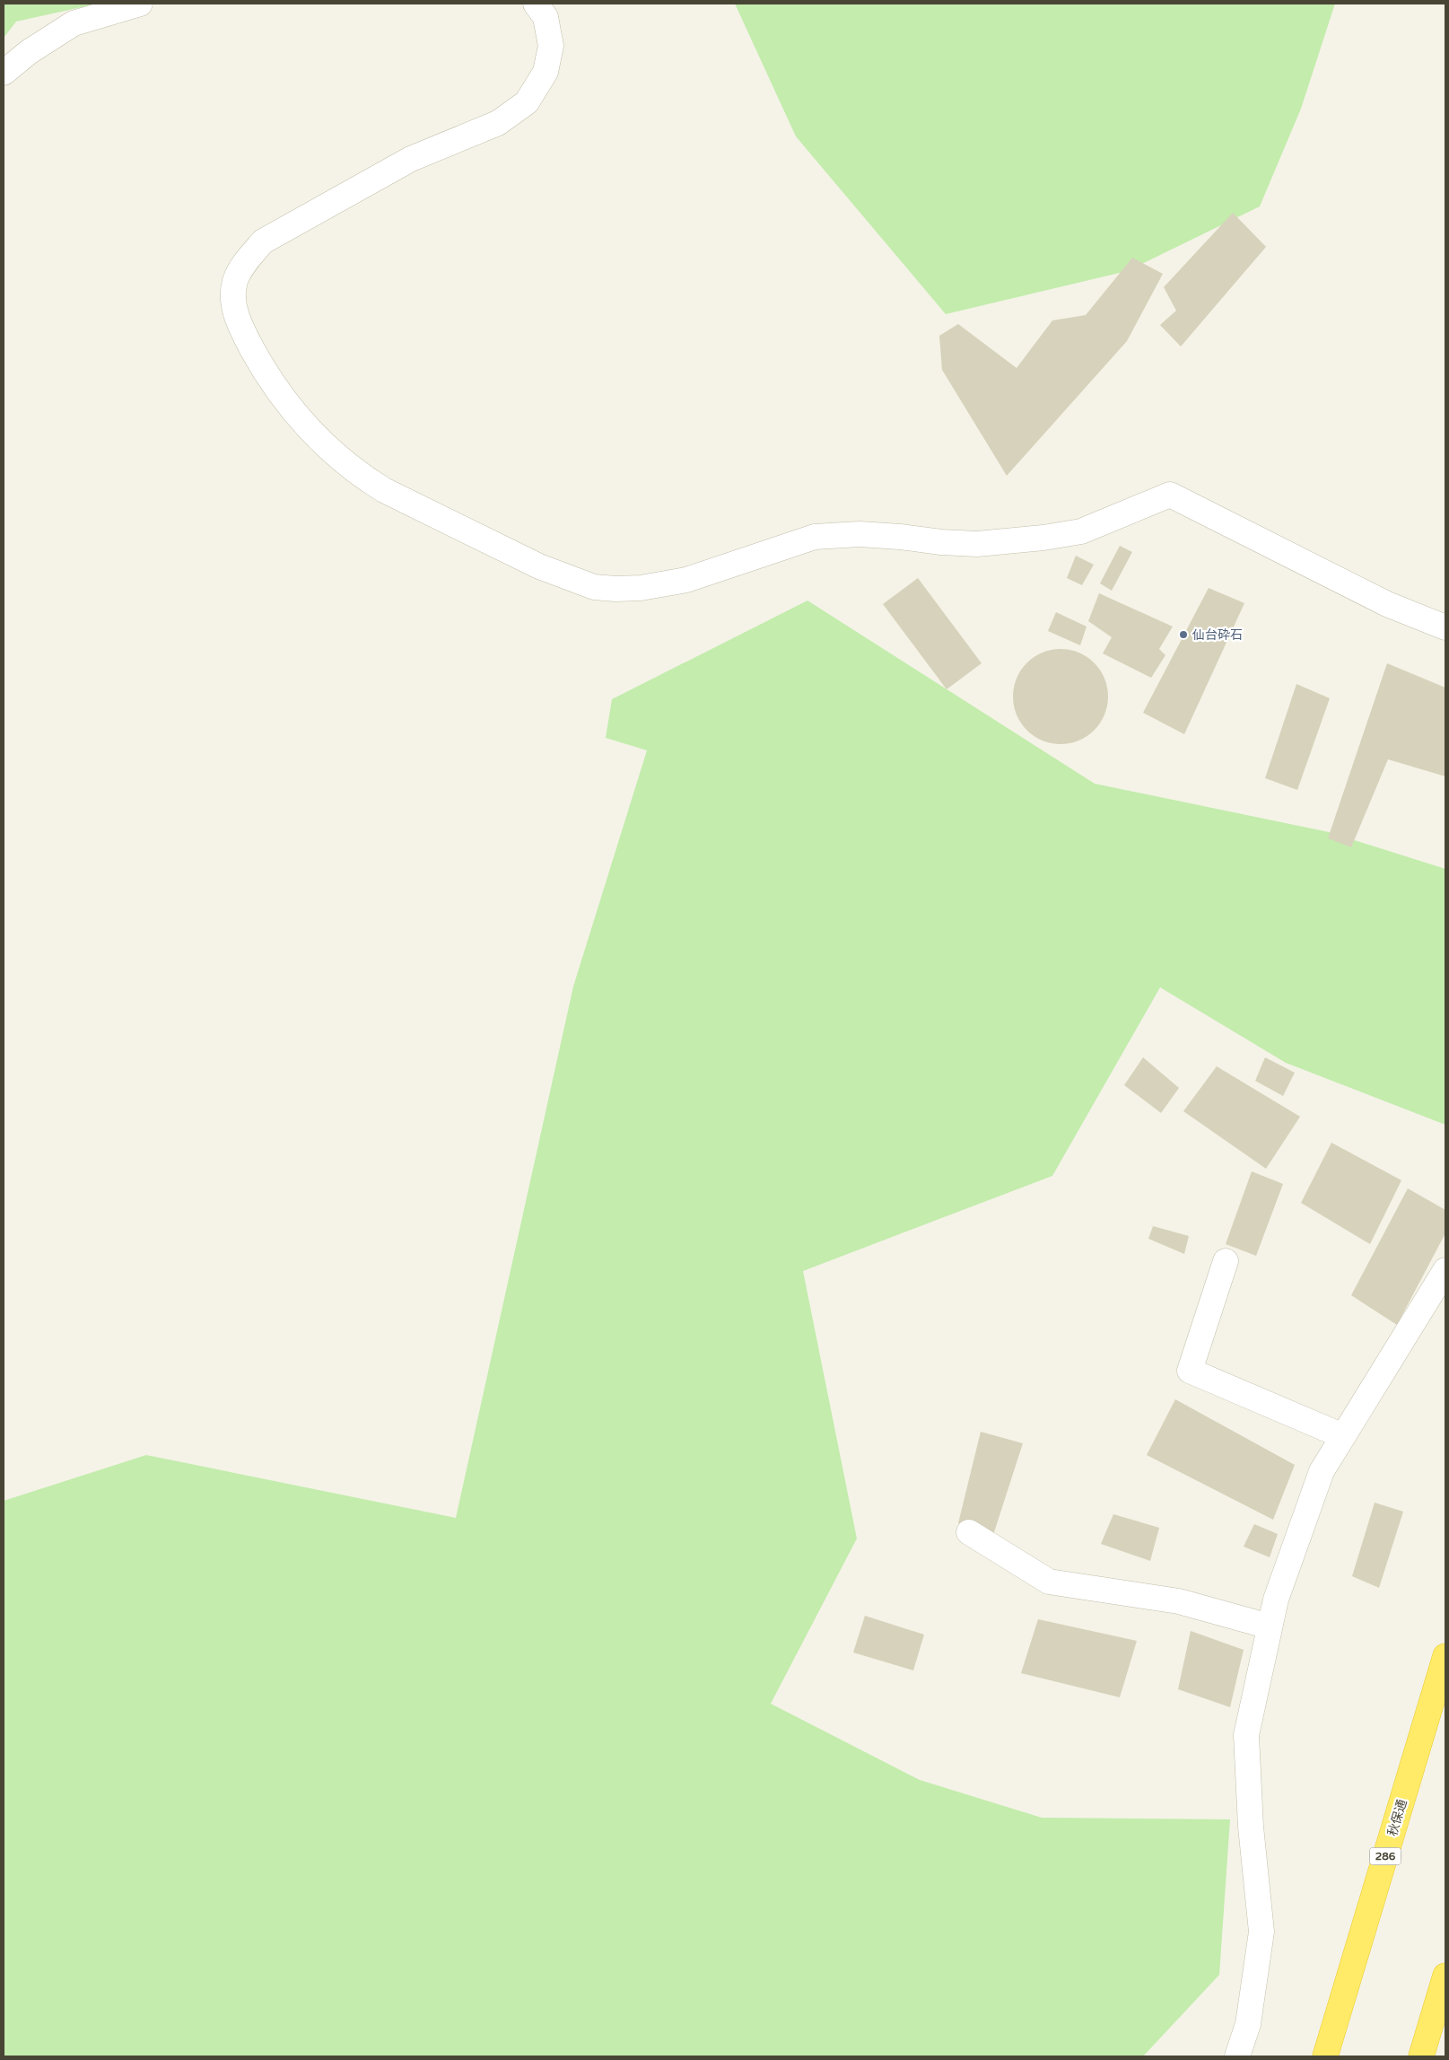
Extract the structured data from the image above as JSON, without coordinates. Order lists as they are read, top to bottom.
{
  "streets": {
    "highway": ["秋保通", "286"]
  },
  "places": ["仙台砕石"]
}
